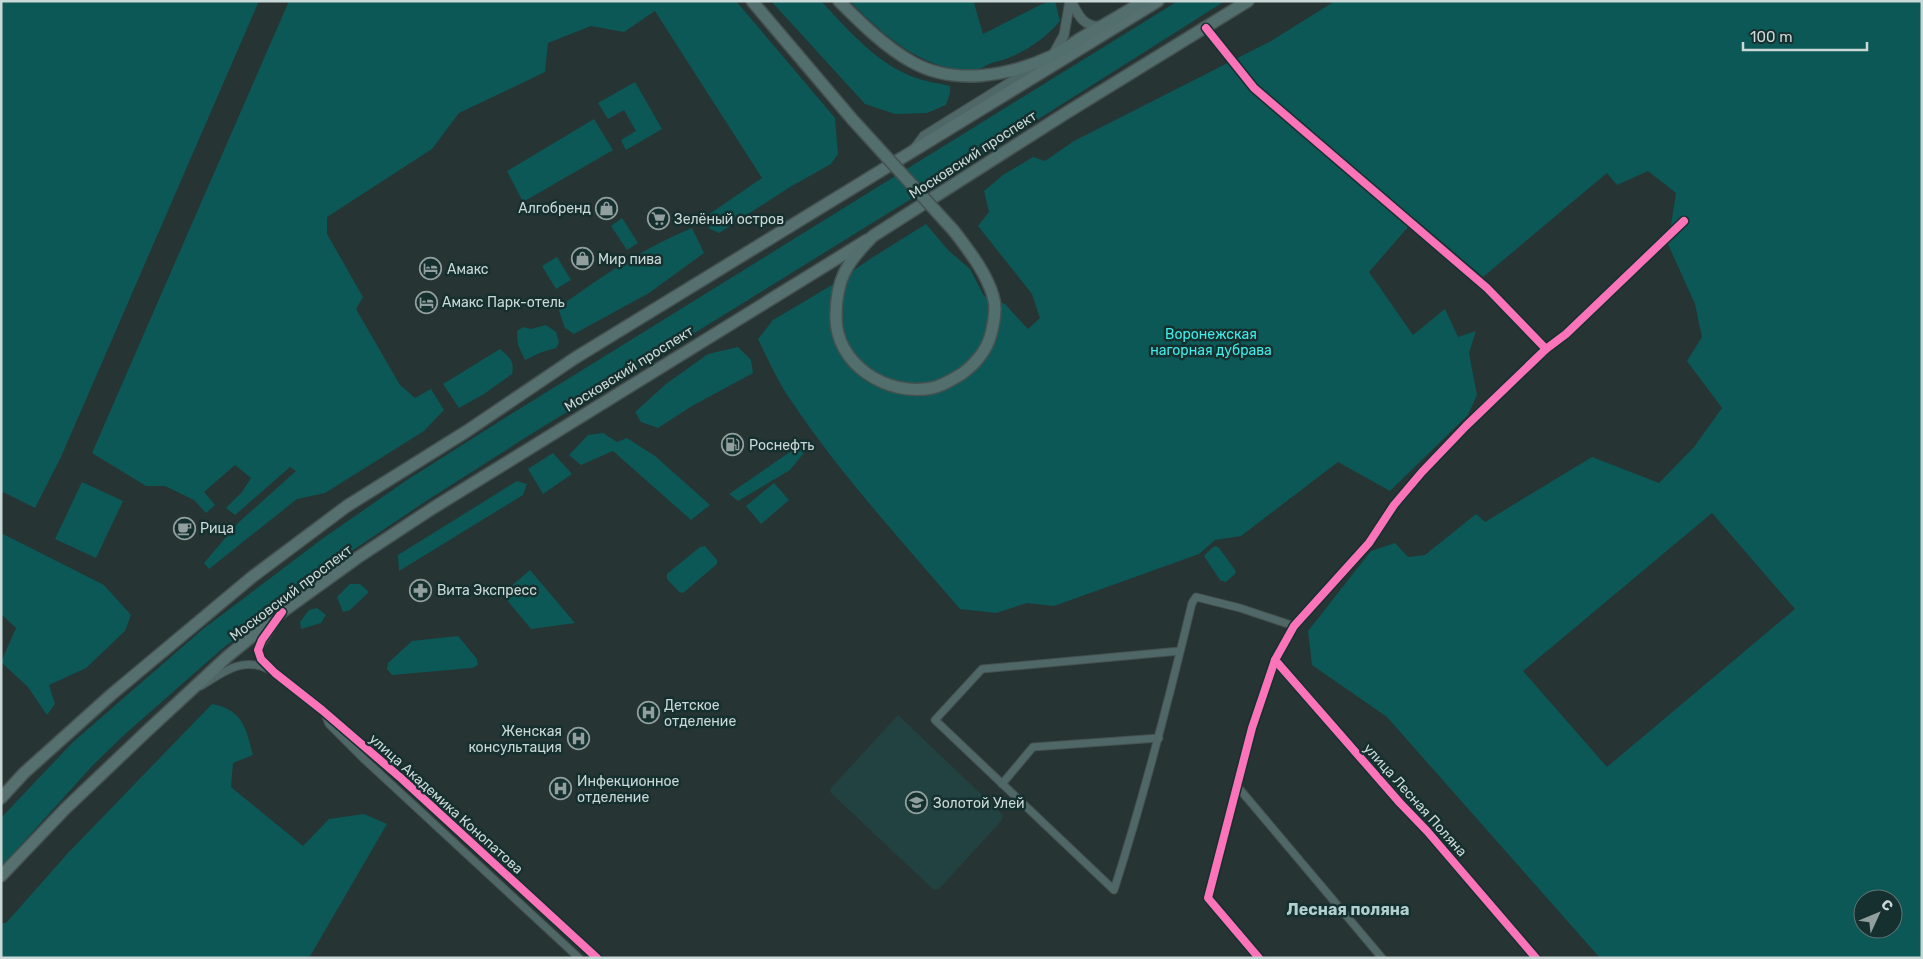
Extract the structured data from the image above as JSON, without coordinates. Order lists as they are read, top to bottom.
{
  "streets": {
    "highway": ["Московский проспект"],
    "street": ["улица Лесная Поляна", "улица Академика Конопатова"]
  },
  "districts": ["Лесная поляна"],
  "parks": ["Воронежская нагорная дубрава"],
  "places": {
    "shop": ["Алгобренд", "Мир пива"],
    "supermarket": ["Зелёный остров"],
    "hotel": ["Амакс", "Амакс Парк-отель"],
    "fuel station": ["Роснефть"],
    "cafe": ["Рица"],
    "pharmacy": ["Вита Экспресс"],
    "hospital": ["Детское отделение", "Женская консультация", "Инфекционное отделение"],
    "school or university": ["Золотой Улей"]
  },
  "scale_bar": "100 m",
  "north": "top right"
}
